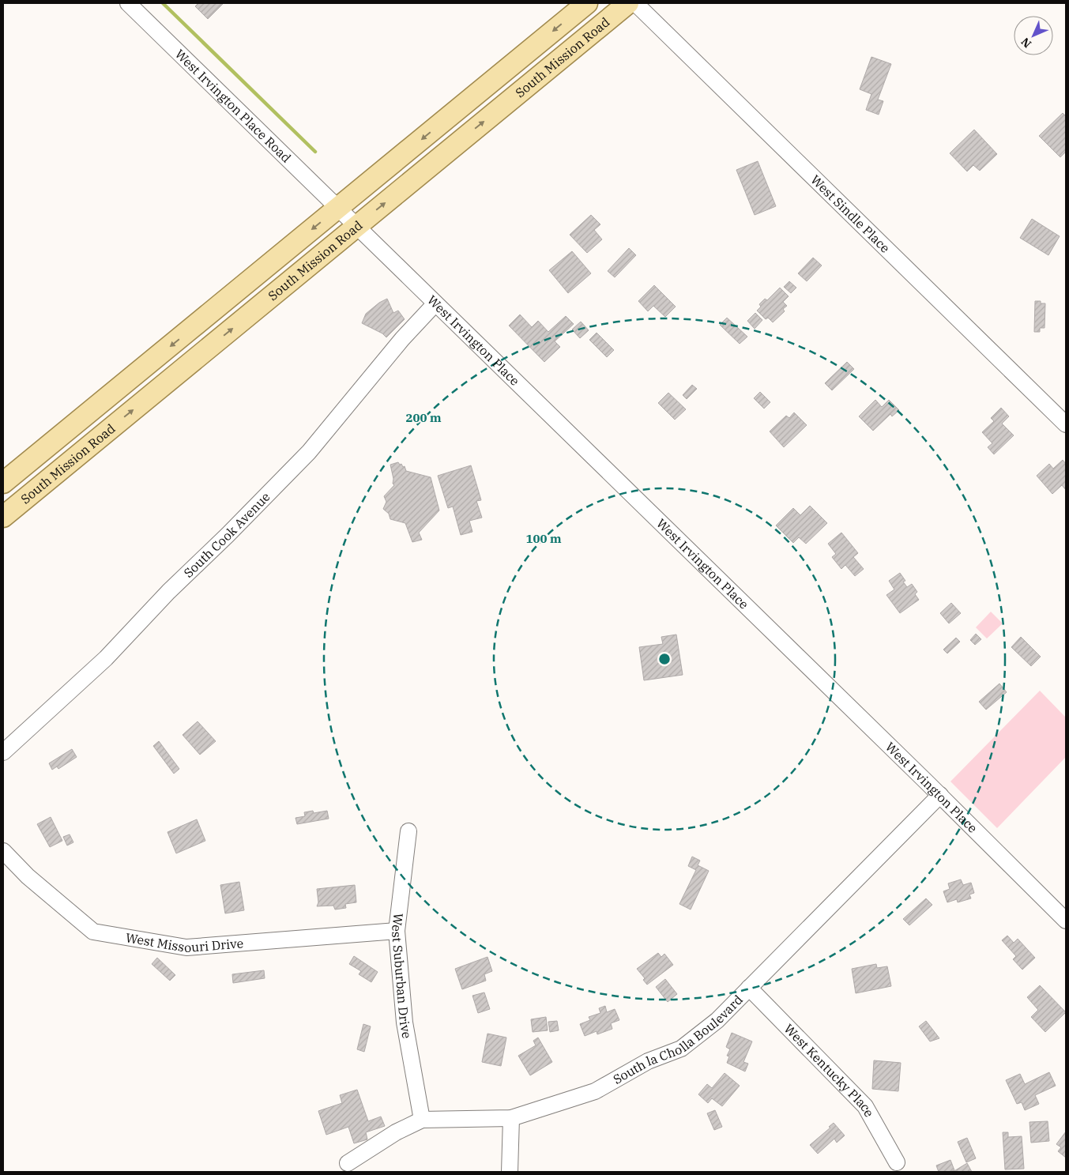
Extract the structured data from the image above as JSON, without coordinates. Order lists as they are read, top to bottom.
{
  "streets": {
    "main road": ["South Mission Road"],
    "street": [
      "West Irvington Place Road",
      "West Sindle Place",
      "West Irvington Place",
      "South Cook Avenue",
      "West Missouri Drive",
      "West Suburban Drive",
      "South la Cholla Boulevard",
      "West Kentucky Place"
    ]
  },
  "crossings": [
    ["South Mission Road", "West Irvington Place Road"],
    ["South Mission Road", "West Irvington Place"],
    ["West Irvington Place Road", "West Irvington Place"],
    ["West Irvington Place", "South Cook Avenue"],
    ["West Irvington Place", "South la Cholla Boulevard"],
    ["West Missouri Drive", "West Suburban Drive"],
    ["West Suburban Drive", "South la Cholla Boulevard"],
    ["South la Cholla Boulevard", "West Kentucky Place"]
  ],
  "north": "bottom left",
  "rings": ["200 m", "100 m"]
}
